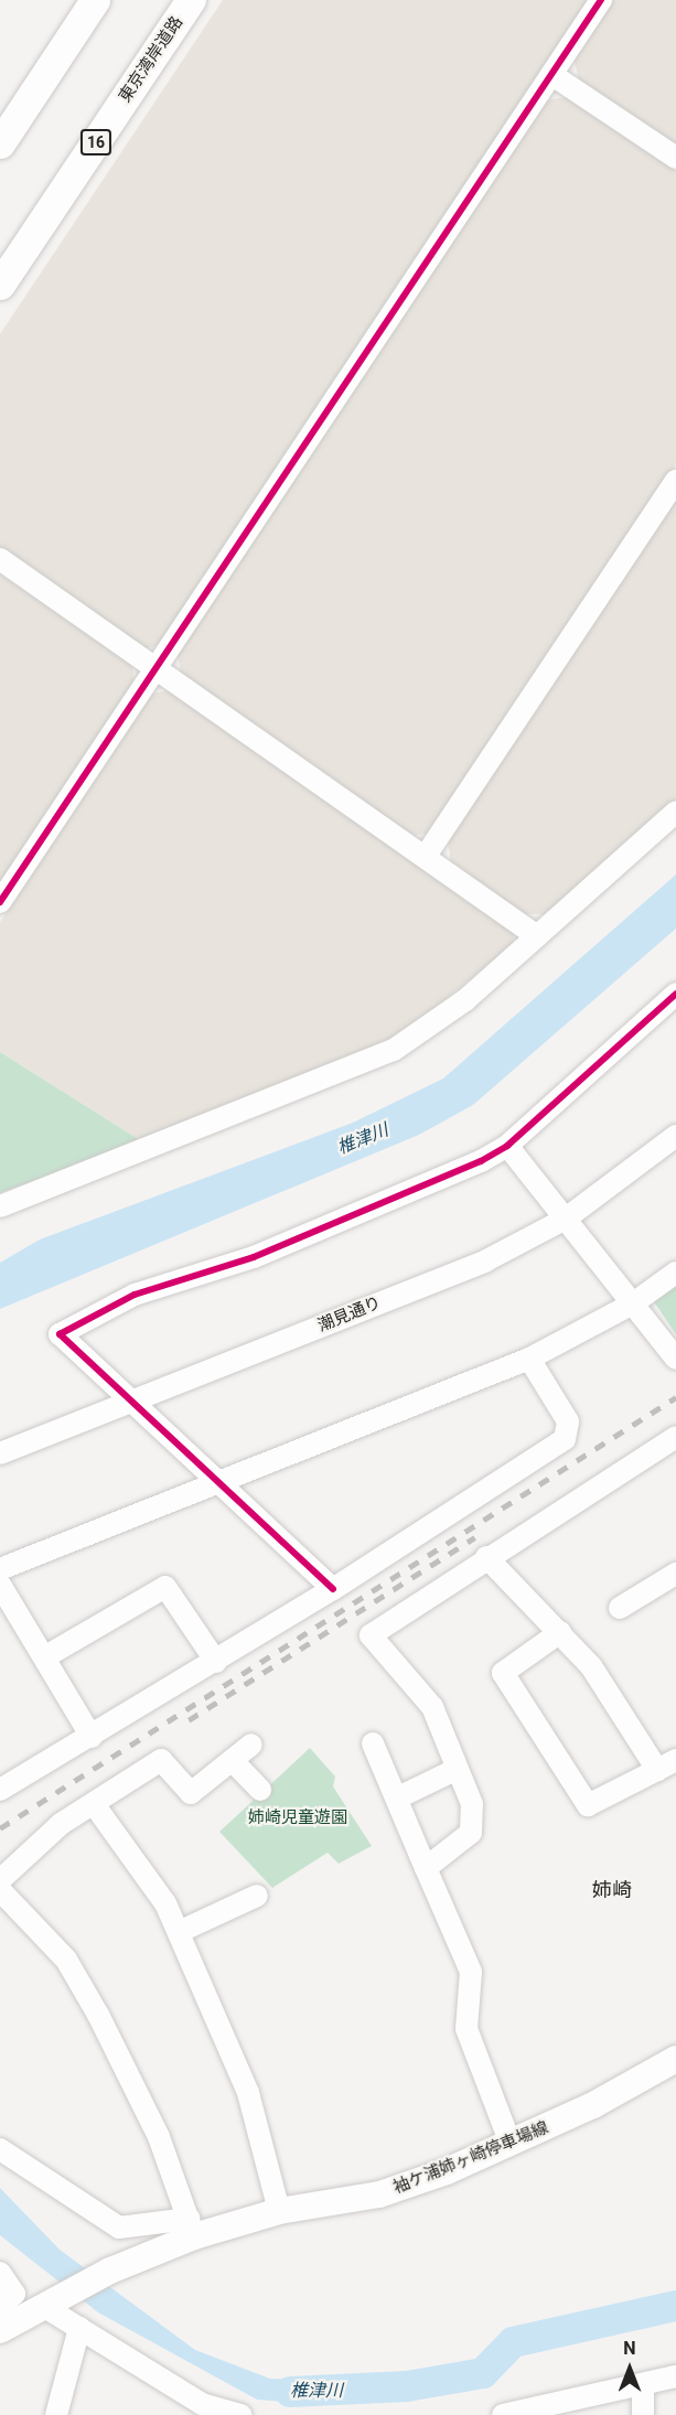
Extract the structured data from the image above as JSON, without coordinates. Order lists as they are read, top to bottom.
{
  "streets": {
    "highway": ["東京湾岸道路", "16"],
    "main road": ["袖ケ浦姉ヶ崎停車場線"],
    "street": ["潮見通り"]
  },
  "districts": ["姉崎"],
  "water": ["椎津川"],
  "parks": ["姉崎児童遊園"],
  "north": "top"
}
